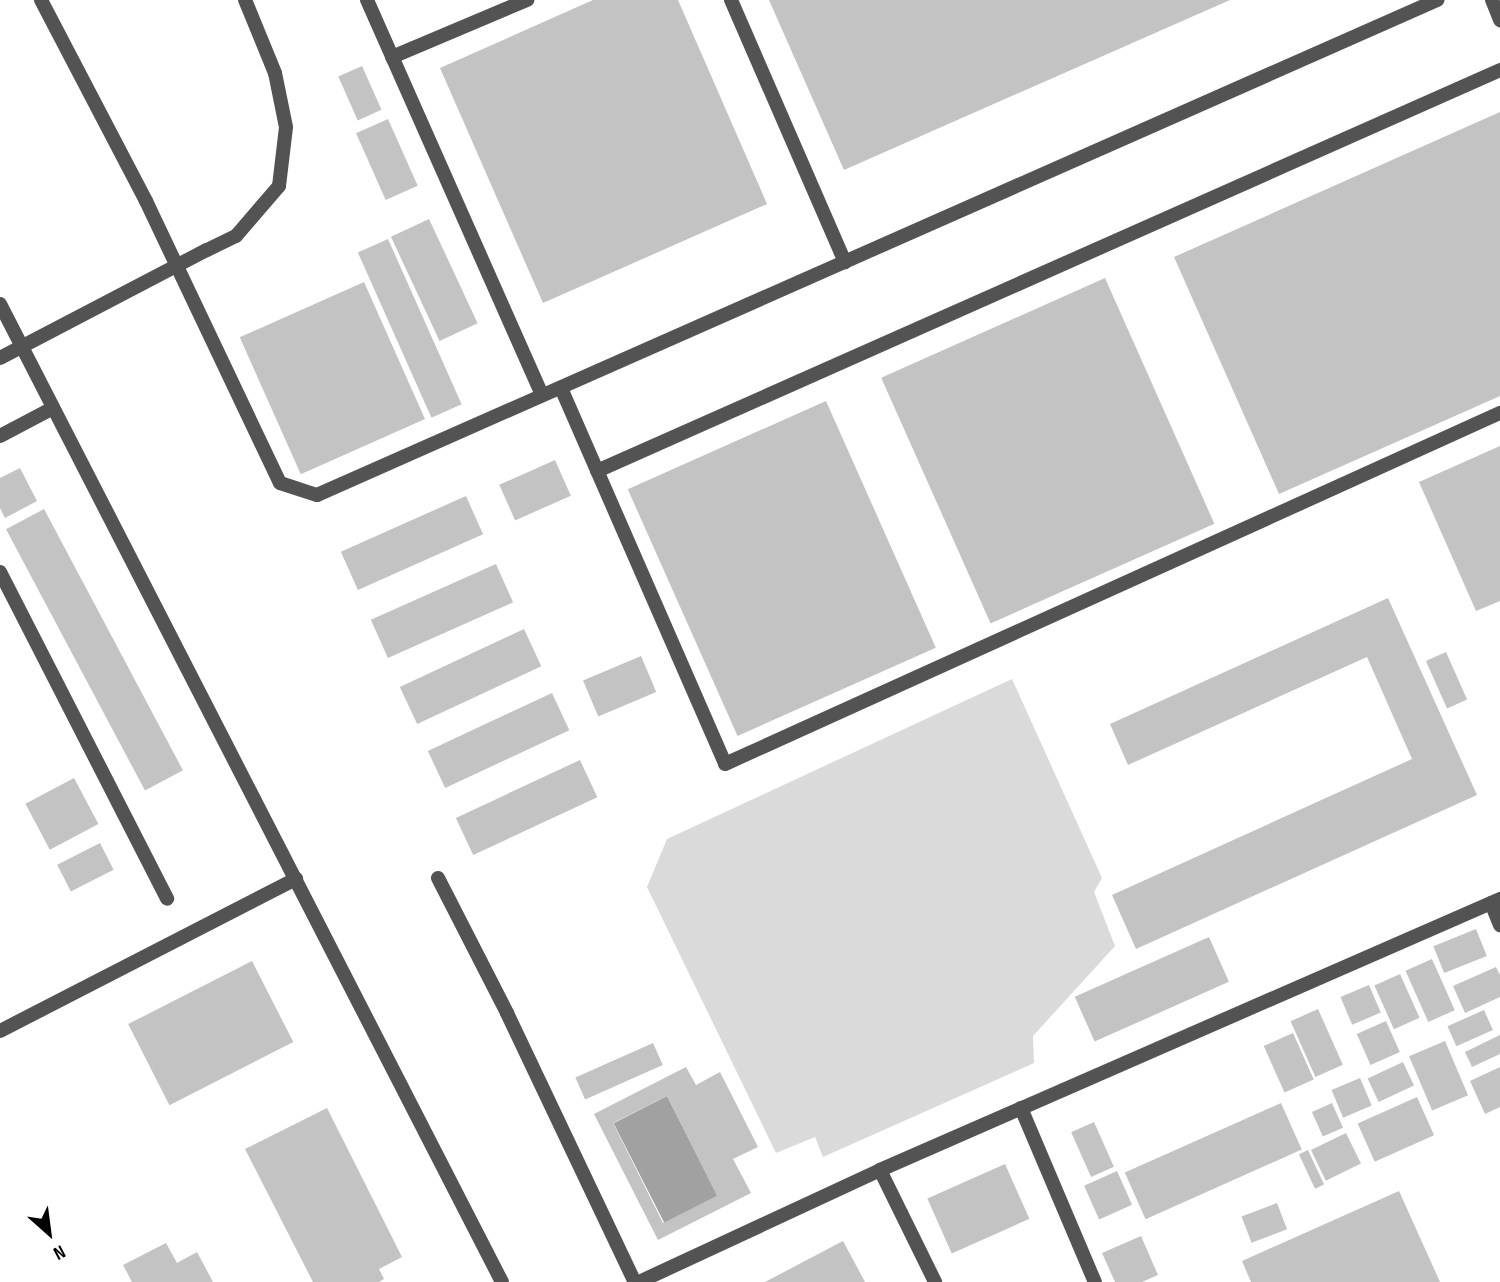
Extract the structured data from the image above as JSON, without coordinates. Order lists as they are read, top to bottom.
{
  "north": "bottom right"
}
